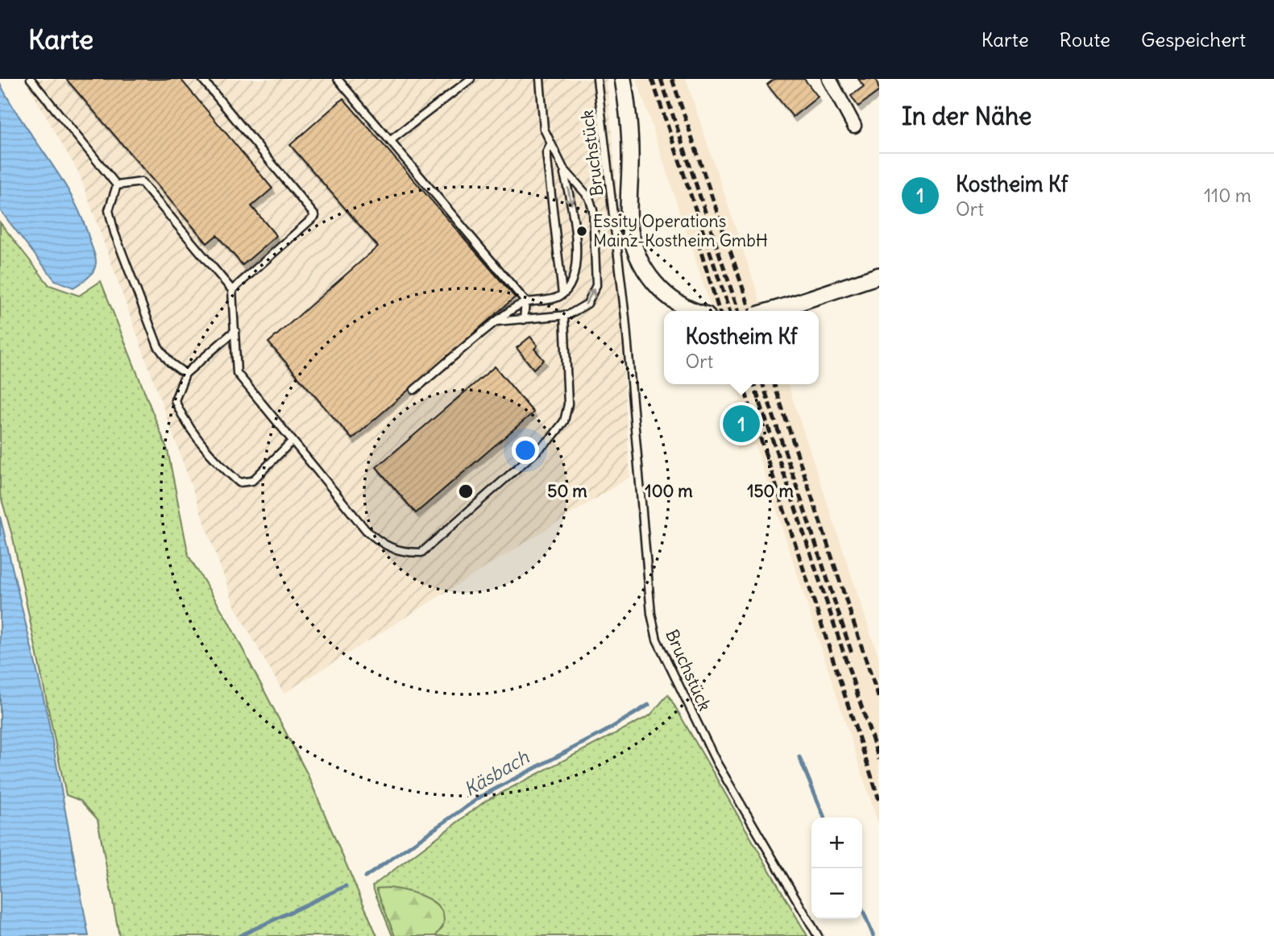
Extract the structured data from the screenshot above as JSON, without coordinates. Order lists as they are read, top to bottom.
{
  "streets": {
    "lane": ["Bruchstück"]
  },
  "water": ["Käsbach"],
  "places": ["Essity Operations Mainz-Kostheim GmbH"],
  "page": {
    "header": "Karte",
    "nav": ["Karte", "Route", "Gespeichert"],
    "heading": "In der Nähe",
    "list": [
      {
        "mark": "1",
        "name": "Kostheim Kf",
        "note": "Ort",
        "value": "110 m"
      }
    ],
    "popup": ["Kostheim Kf", "Ort"],
    "pins": "1",
    "map_buttons": ["+", "−"]
  },
  "rings": ["50 m", "100 m", "150 m"]
}
